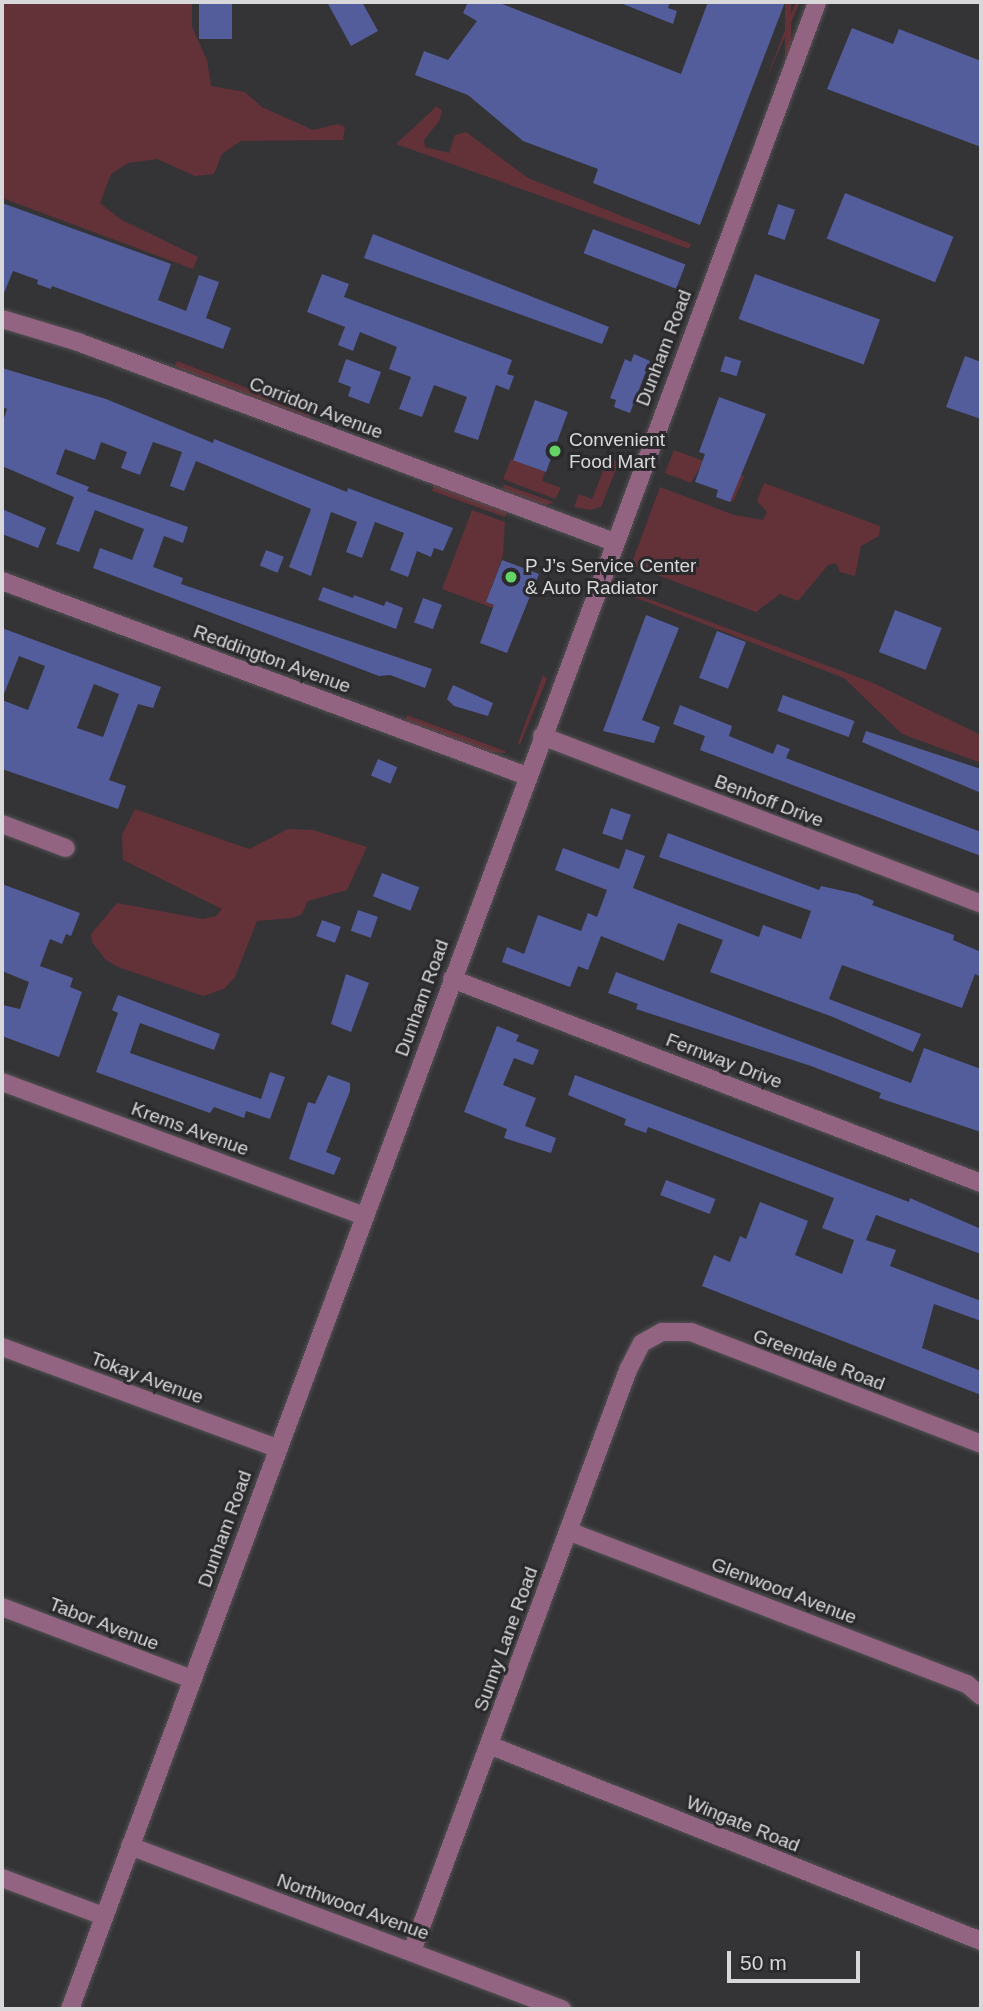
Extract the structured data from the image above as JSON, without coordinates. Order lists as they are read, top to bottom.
{
  "streets": {
    "street": [
      "Dunham Road",
      "Corridon Avenue",
      "Reddington Avenue",
      "Benhoff Drive",
      "Fernway Drive",
      "Krems Avenue",
      "Greendale Road",
      "Tokay Avenue",
      "Glenwood Avenue",
      "Tabor Avenue",
      "Sunny Lane Road",
      "Wingate Road",
      "Northwood Avenue"
    ]
  },
  "crossings": [
    ["Dunham Road", "Corridon Avenue"],
    ["Dunham Road", "Reddington Avenue"],
    ["Dunham Road", "Benhoff Drive"],
    ["Dunham Road", "Fernway Drive"],
    ["Dunham Road", "Krems Avenue"],
    ["Dunham Road", "Tokay Avenue"],
    ["Dunham Road", "Tabor Avenue"],
    ["Dunham Road", "Northwood Avenue"],
    ["Greendale Road", "Sunny Lane Road"],
    ["Glenwood Avenue", "Sunny Lane Road"],
    ["Sunny Lane Road", "Wingate Road"],
    ["Sunny Lane Road", "Northwood Avenue"]
  ],
  "places": ["Convenient Food Mart", "P J’s Service Center & Auto Radiator"],
  "scale_bar": "50 m"
}
